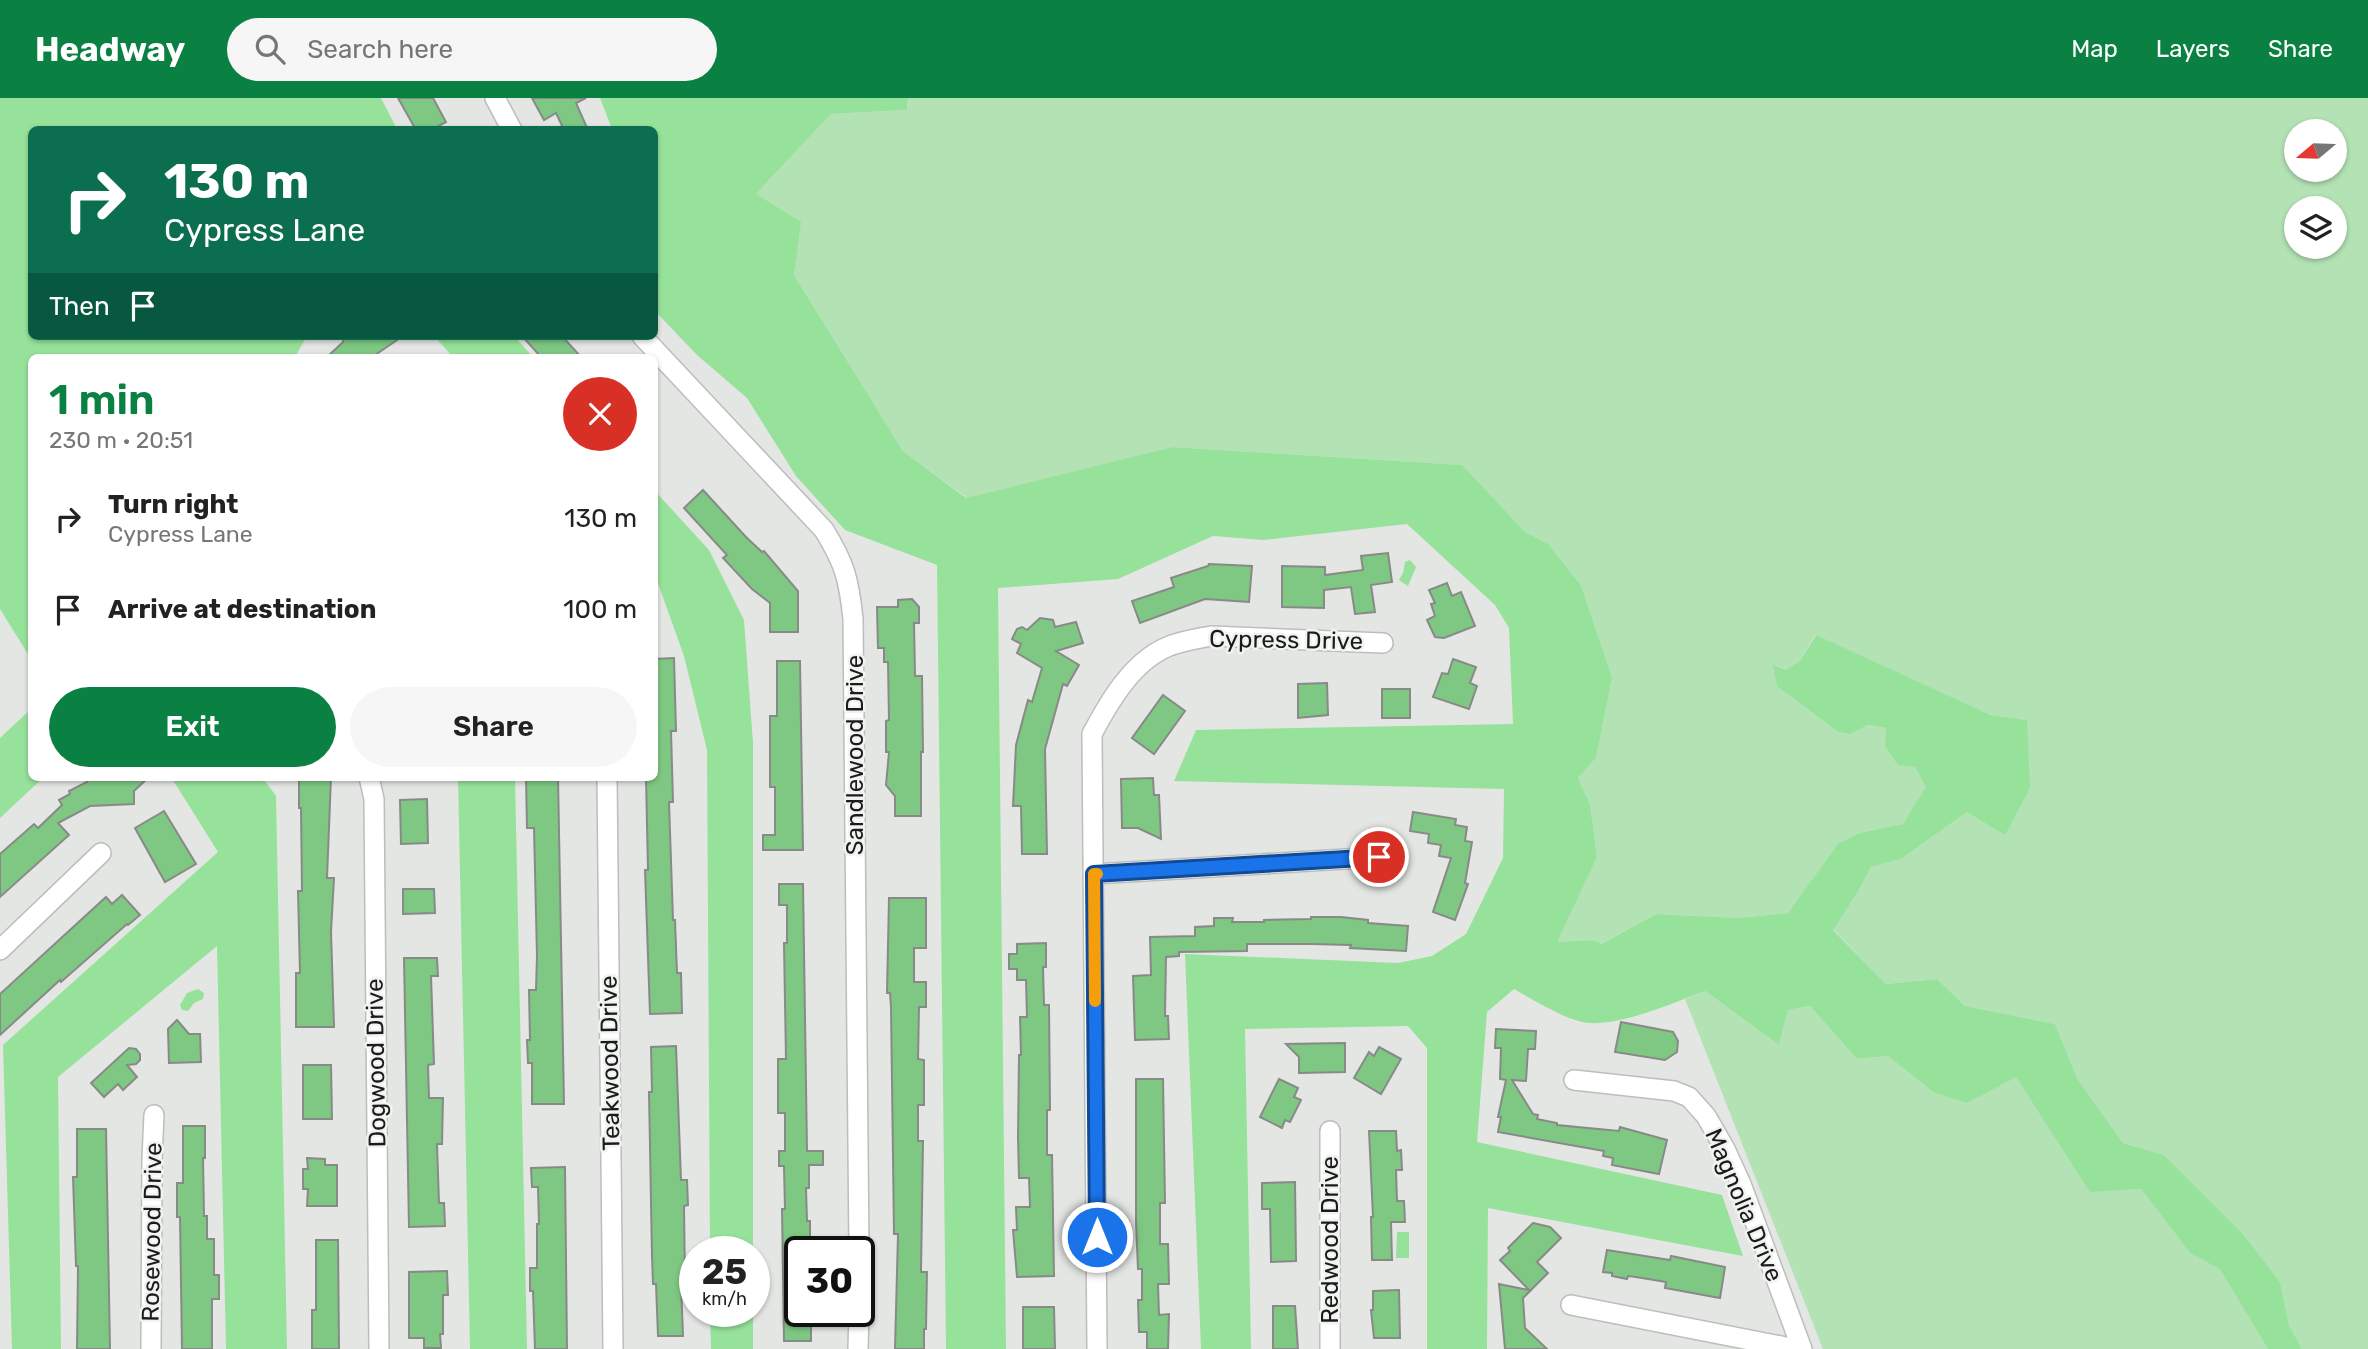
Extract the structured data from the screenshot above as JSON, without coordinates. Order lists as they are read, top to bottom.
{
  "streets": {
    "street": [
      "Cypress Drive",
      "Sandlewood Drive",
      "Dogwood Drive",
      "Teakwood Drive",
      "Magnolia Drive",
      "Rosewood Drive",
      "Redwood Drive"
    ]
  },
  "north": "left",
  "page": {
    "header": "Headway",
    "search": "Search here",
    "nav": ["Map", "Layers", "Share"],
    "turn": ["130 m", "Cypress Lane"],
    "then": "Then",
    "heading": ["1 min", "230 m · 20:51"],
    "list": [
      {
        "name": "Turn right",
        "note": "Cypress Lane",
        "value": "130 m"
      },
      {
        "name": "Arrive at destination",
        "value": "100 m"
      }
    ],
    "buttons": ["Exit", "Share"],
    "speed": "25 km/h",
    "limit": "30"
  }
}
